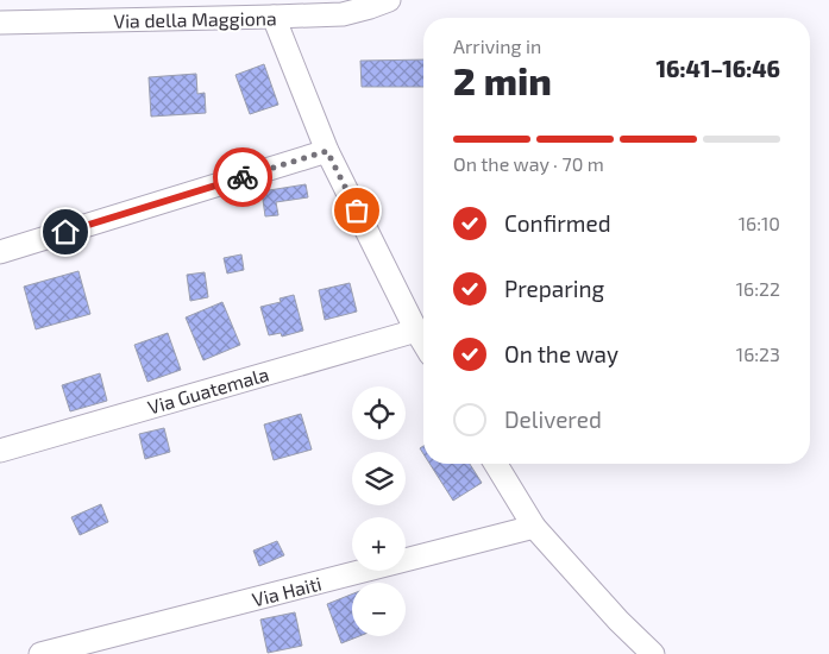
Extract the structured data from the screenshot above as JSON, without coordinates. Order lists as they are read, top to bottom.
{
  "streets": {
    "street": ["Via della Maggiona", "Via Guatemala", "Via Haiti"]
  },
  "page": {
    "heading": ["2 min", "Arriving in", "16:41–16:46"],
    "bar": "On the way · 70 m",
    "list": [
      ["Confirmed", "16:10"],
      ["Preparing", "16:22"],
      ["On the way", "16:23"],
      "Delivered"
    ],
    "map_buttons": ["+", "−"]
  }
}
